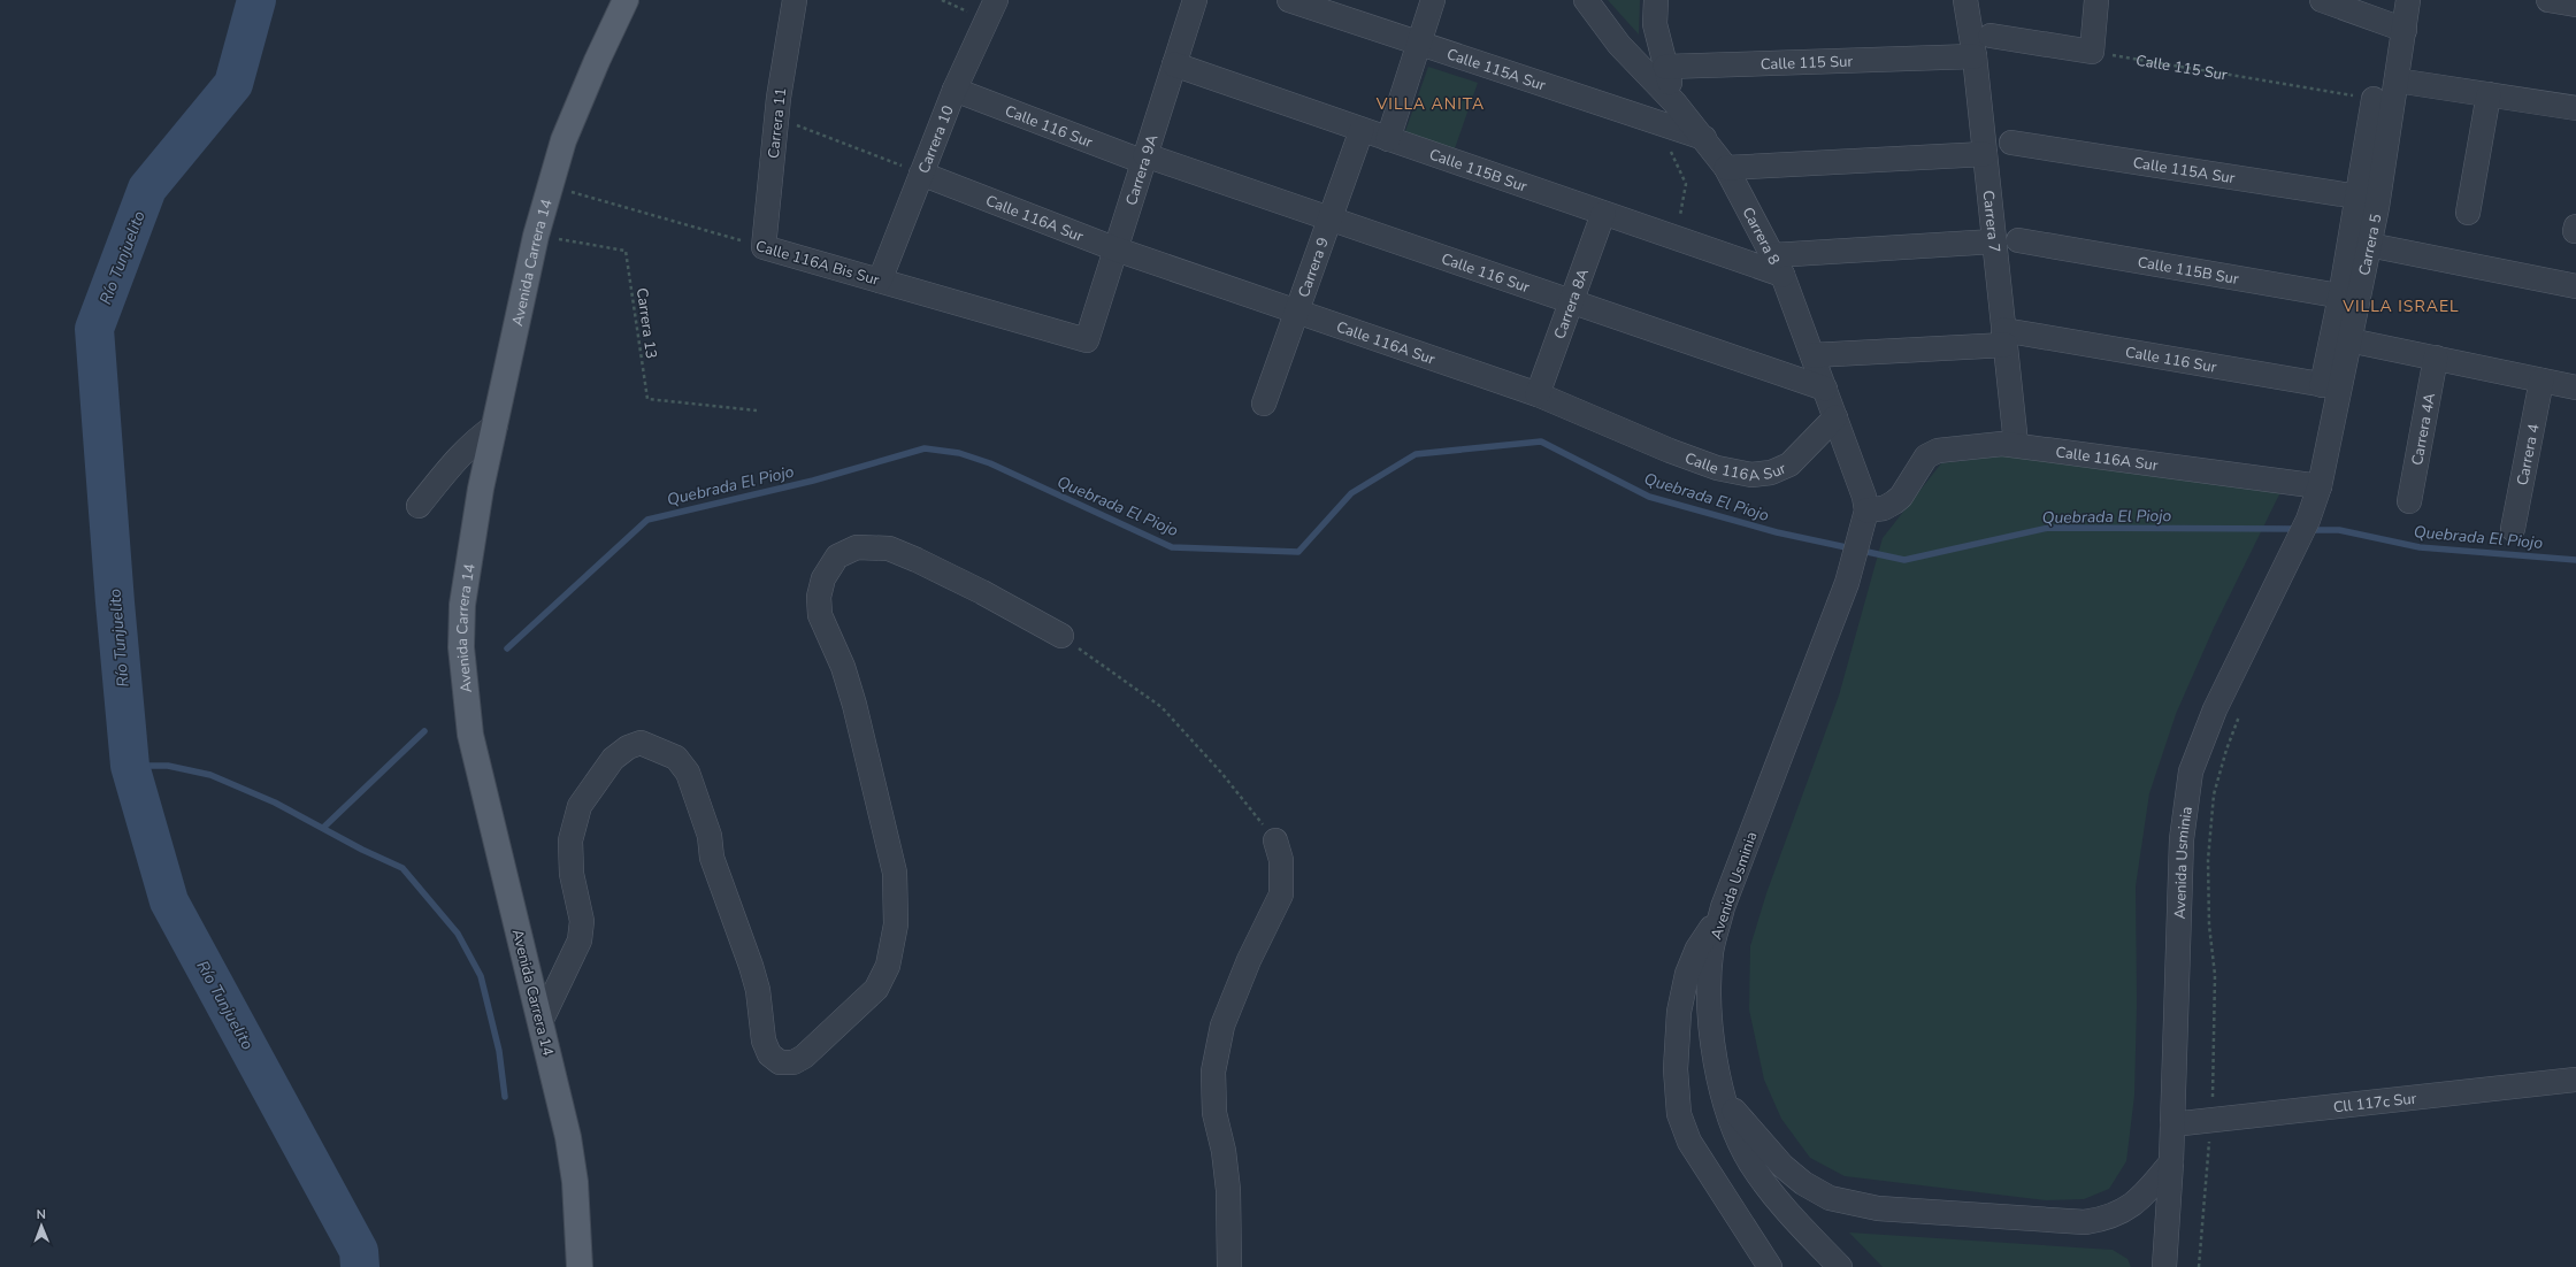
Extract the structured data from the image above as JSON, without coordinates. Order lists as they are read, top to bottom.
{
  "streets": {
    "main road": ["Avenida Carrera 14"],
    "street": [
      "Calle 115 Sur",
      "Calle 115A Sur",
      "Carrera 11",
      "Calle 116 Sur",
      "Carrera 10",
      "Carrera 9A",
      "Calle 115B Sur",
      "Calle 116A Sur",
      "Carrera 7",
      "Carrera 8",
      "Carrera 5",
      "Calle 116A Bis Sur",
      "Carrera 9",
      "Carrera 8A",
      "Carrera 4A",
      "Carrera 4",
      "Avenida Usminia",
      "Cll 117c Sur"
    ],
    "path": ["Carrera 13"]
  },
  "crossings": [
    ["Calle 115 Sur", "Carrera 7"],
    ["Calle 115 Sur", "Carrera 5"],
    ["Calle 115A Sur", "Carrera 8"],
    ["Calle 115A Sur", "Carrera 5"],
    ["Carrera 11", "Calle 116A Bis Sur"],
    ["Calle 116 Sur", "Carrera 10"],
    ["Calle 116 Sur", "Carrera 9A"],
    ["Calle 116 Sur", "Carrera 7"],
    ["Calle 116 Sur", "Carrera 8"],
    ["Calle 116 Sur", "Carrera 5"],
    ["Calle 116 Sur", "Carrera 9"],
    ["Calle 116 Sur", "Carrera 8A"],
    ["Carrera 10", "Calle 116A Sur"],
    ["Carrera 10", "Calle 116A Bis Sur"],
    ["Carrera 9A", "Calle 115B Sur"],
    ["Carrera 9A", "Calle 116A Sur"],
    ["Carrera 9A", "Calle 116A Bis Sur"],
    ["Calle 115B Sur", "Carrera 7"],
    ["Calle 115B Sur", "Carrera 8"],
    ["Calle 115B Sur", "Carrera 5"],
    ["Calle 115B Sur", "Carrera 9"],
    ["Calle 115B Sur", "Carrera 8A"],
    ["Calle 116A Sur", "Carrera 7"],
    ["Calle 116A Sur", "Carrera 8"],
    ["Calle 116A Sur", "Carrera 5"],
    ["Calle 116A Sur", "Carrera 9"],
    ["Calle 116A Sur", "Carrera 8A"],
    ["Calle 116A Sur", "Avenida Usminia"],
    ["Carrera 8", "Avenida Usminia"],
    ["Carrera 5", "Avenida Usminia"],
    ["Avenida Carrera 14", "Calle 116A Bis Sur"],
    ["Avenida Carrera 14", "Carrera 13"],
    ["Avenida Usminia", "Cll 117c Sur"]
  ],
  "districts": ["VILLA ANITA", "VILLA ISRAEL"],
  "water": ["Río Tunjuelito", "Quebrada El Piojo"],
  "north": "top"
}
